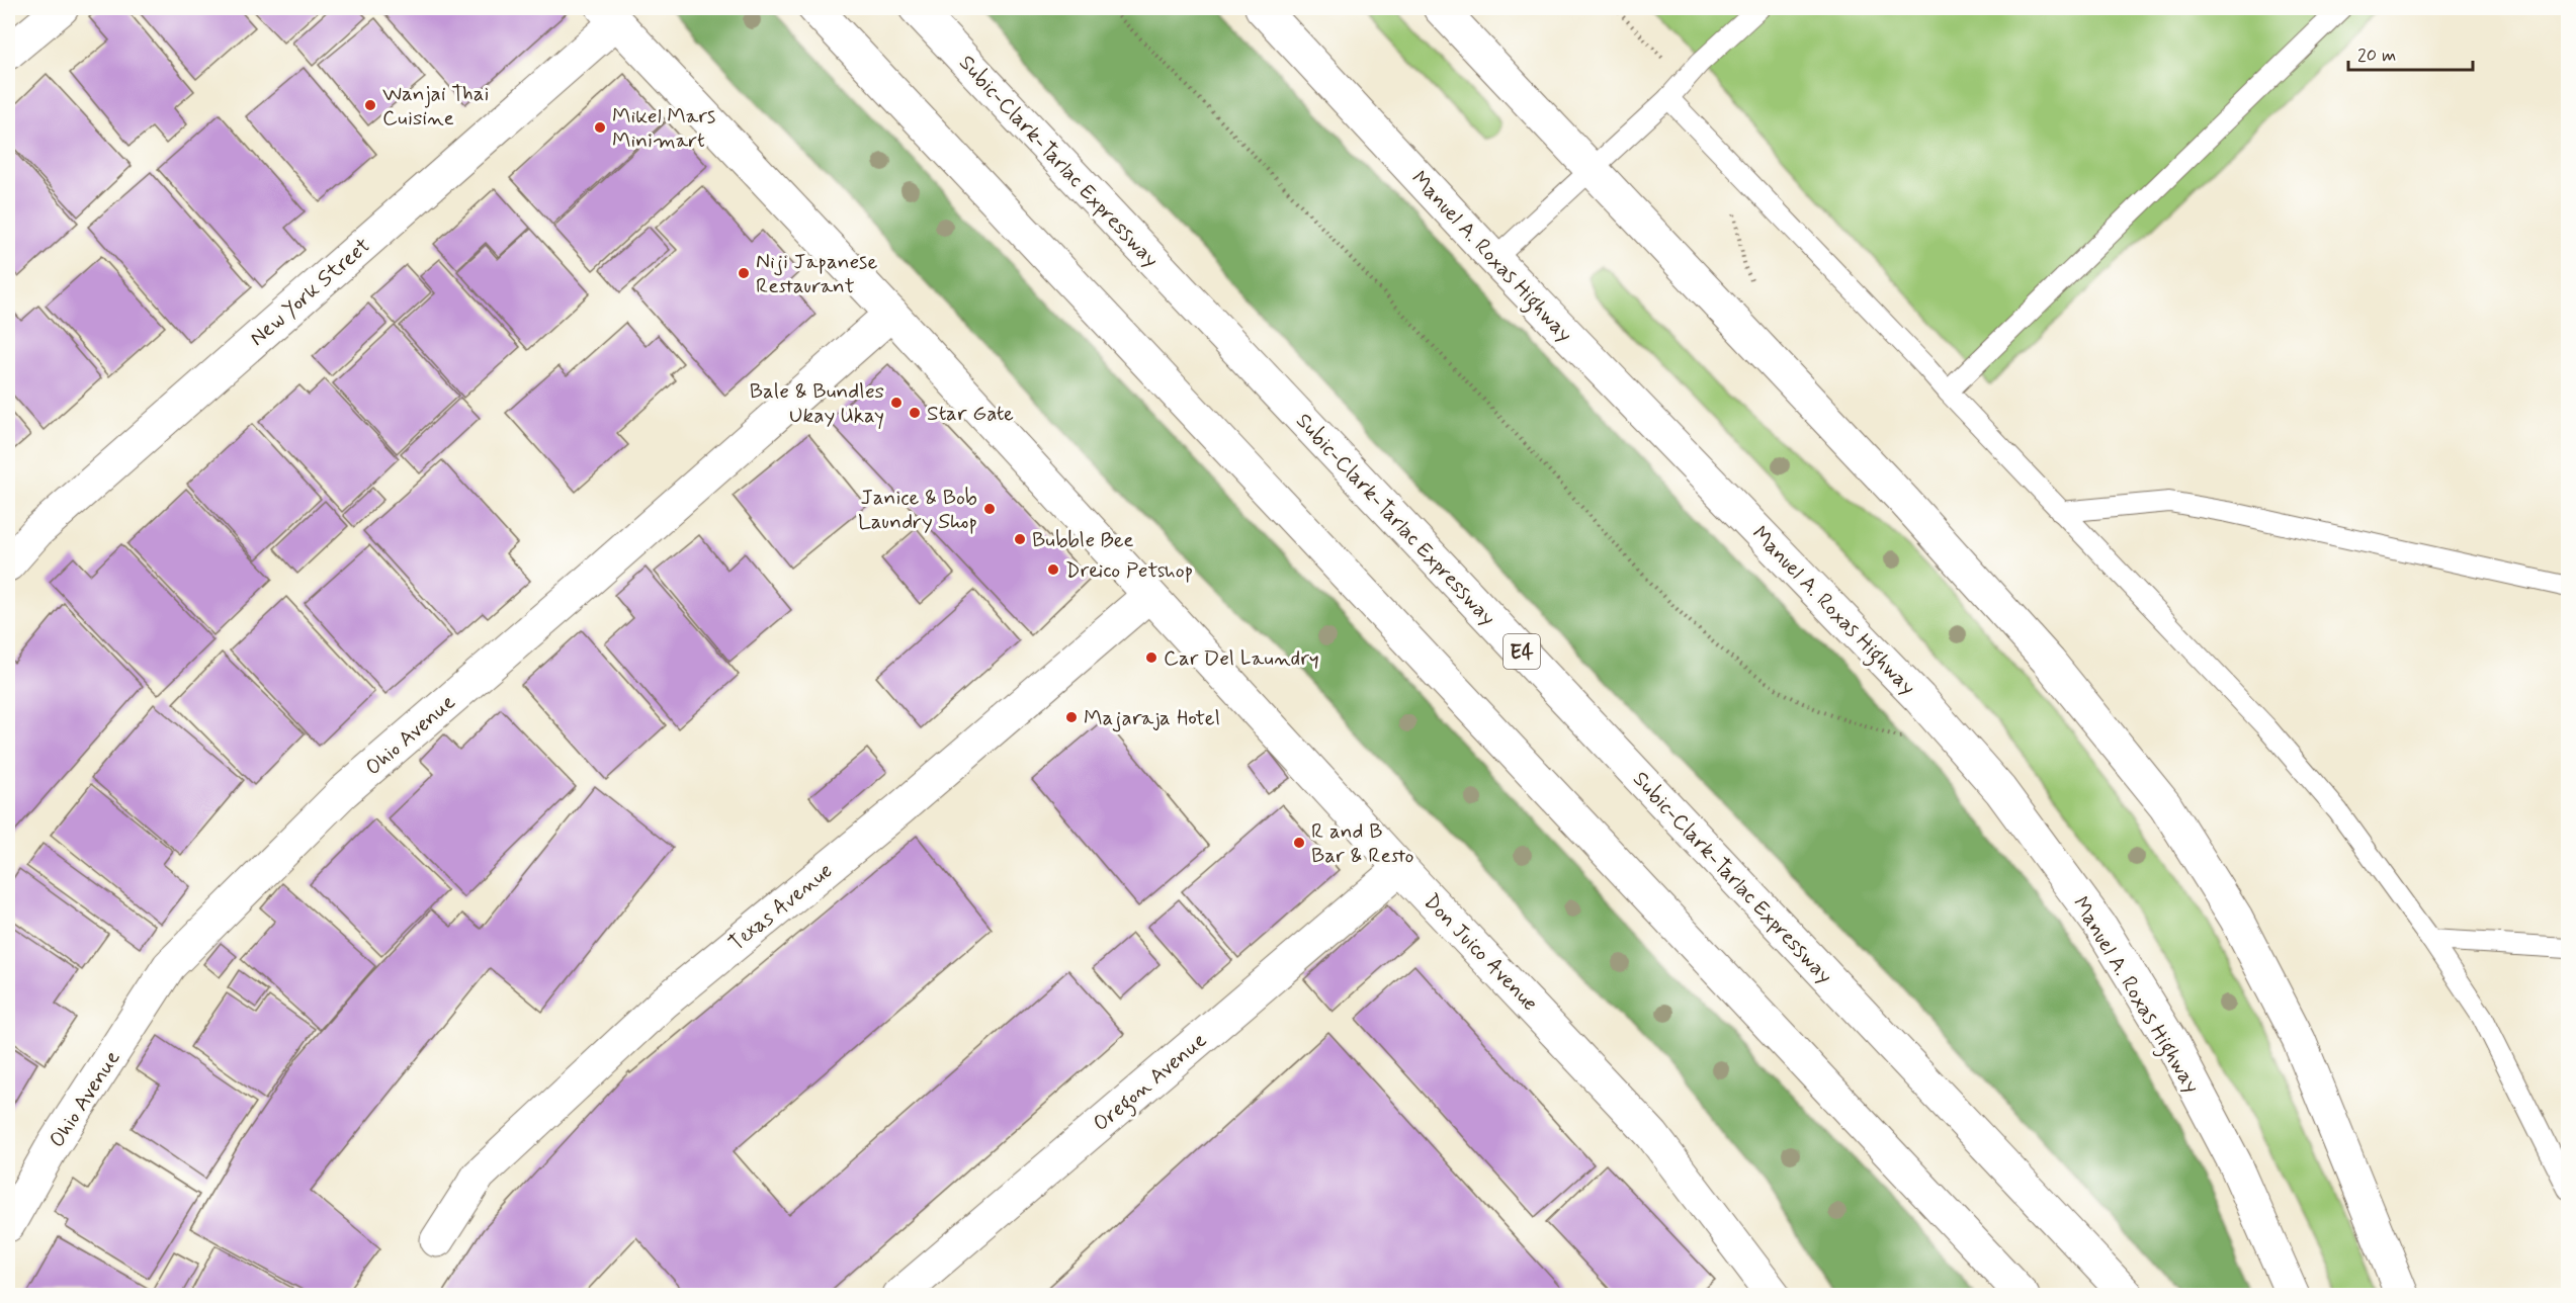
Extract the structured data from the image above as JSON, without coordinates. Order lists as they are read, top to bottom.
{
  "streets": {
    "main road": [
      "Subic-Clark-Tarlac Expressway",
      "Manuel A. Roxas Highway",
      "New York Street",
      "E4",
      "Ohio Avenue",
      "Texas Avenue",
      "Don Juico Avenue",
      "Oregon Avenue"
    ]
  },
  "crossings": [
    ["New York Street", "Don Juico Avenue"],
    ["Ohio Avenue", "Don Juico Avenue"],
    ["Texas Avenue", "Don Juico Avenue"],
    ["Don Juico Avenue", "Oregon Avenue"]
  ],
  "places": [
    "Wanjai Thai Cuisine",
    "Mikel Mars Minimart",
    "Niji Japanese Restaurant",
    "Bale & Bundles Ukay Ukay",
    "Star Gate",
    "Janice & Bob Laundry Shop",
    "Bubble Bee",
    "Dreico Petshop",
    "Car Del Laundry",
    "Majaraja Hotel",
    "R and B Bar & Resto"
  ],
  "scale_bar": "20 m"
}
